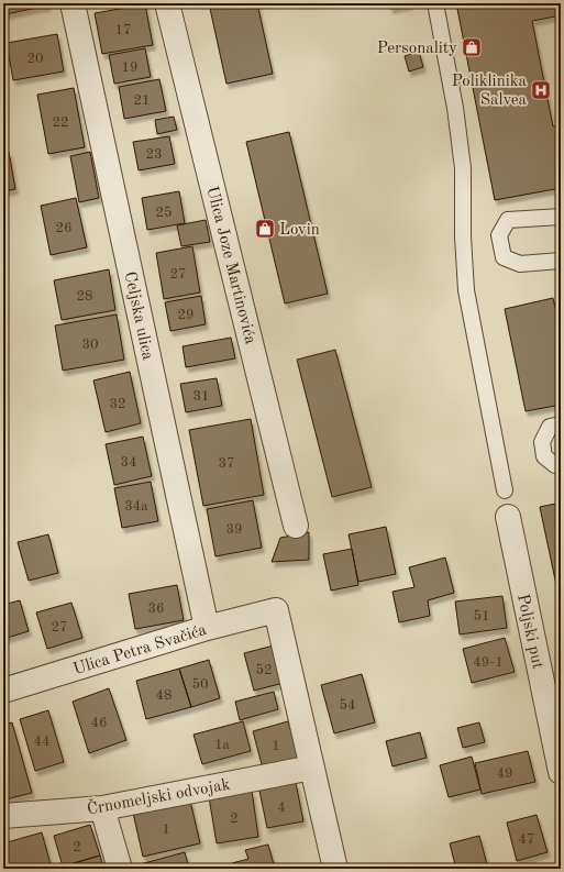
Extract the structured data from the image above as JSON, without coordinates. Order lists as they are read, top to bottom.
{
  "streets": {
    "street": [
      "Ulica Joze Martinovića",
      "Celjska ulica",
      "Poljski put",
      "Ulica Petra Svačića",
      "Črnomeljski odvojak"
    ]
  },
  "crossings": [
    ["Celjska ulica", "Ulica Petra Svačića"],
    ["Ulica Petra Svačića", "Črnomeljski odvojak"]
  ],
  "places": {
    "shop": ["Personality", "Lovin"],
    "hospital": ["Poliklinika Salvea"]
  },
  "house_numbers": [
    "17",
    "20",
    "19",
    "21",
    "22",
    "23",
    "25",
    "26",
    "27",
    "28",
    "29",
    "30",
    "31",
    "32",
    "34",
    "37",
    "34a",
    "39",
    "36",
    "51",
    "27",
    "49-1",
    "52",
    "50",
    "48",
    "54",
    "46",
    "44",
    "1a",
    "1",
    "49",
    "4",
    "2",
    "1",
    "47",
    "2"
  ]
}
